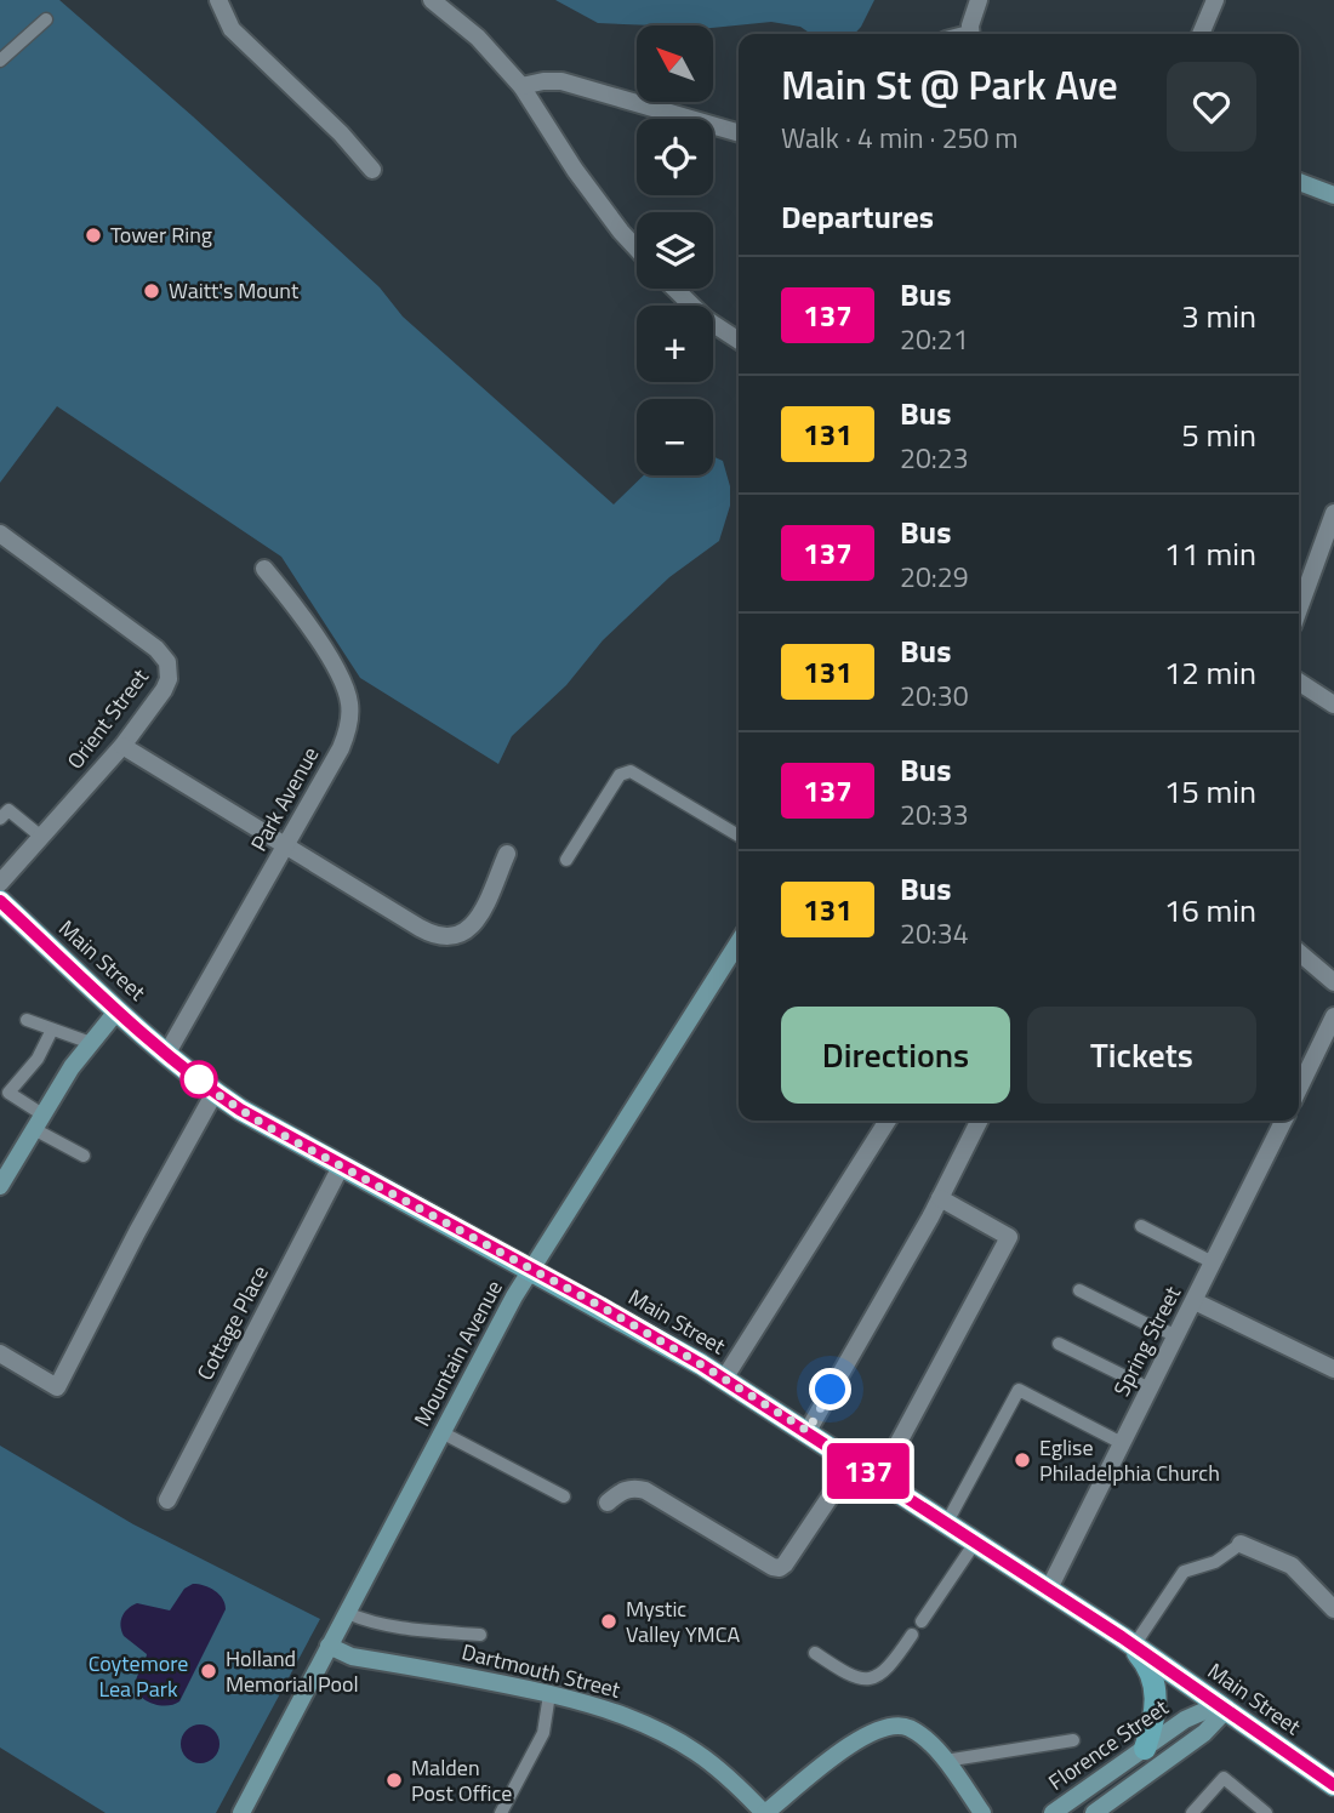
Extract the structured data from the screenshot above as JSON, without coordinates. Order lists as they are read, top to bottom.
{
  "streets": {
    "main road": ["Main Street"],
    "street": [
      "Orient Street",
      "Park Avenue",
      "Cottage Place",
      "Spring Street",
      "Mountain Avenue",
      "Dartmouth Street",
      "Florence Street"
    ]
  },
  "crossings": [
    ["Park Avenue", "Main Street"],
    ["Main Street", "Cottage Place"],
    ["Main Street", "Spring Street"],
    ["Main Street", "Mountain Avenue"],
    ["Main Street", "Florence Street"],
    ["Mountain Avenue", "Dartmouth Street"]
  ],
  "parks": ["Coytemore Lea Park"],
  "places": [
    "Tower Ring",
    "Waitt's Mount",
    "Eglise Philadelphia Church",
    "Mystic Valley YMCA",
    "Holland Memorial Pool",
    "Malden Post Office"
  ],
  "lines": ["bus line 137"],
  "north": "top left",
  "page": {
    "on_map": "137",
    "map_buttons": ["+", "−"],
    "heading": [
      ["Main St @ Park Ave", "Walk · 4 min · 250 m"],
      "Departures"
    ],
    "list": [
      {
        "mark": "137",
        "name": "Bus",
        "note": "20:21",
        "value": "3 min"
      },
      {
        "mark": "131",
        "name": "Bus",
        "note": "20:23",
        "value": "5 min"
      },
      {
        "mark": "137",
        "name": "Bus",
        "note": "20:29",
        "value": "11 min"
      },
      {
        "mark": "131",
        "name": "Bus",
        "note": "20:30",
        "value": "12 min"
      },
      {
        "mark": "137",
        "name": "Bus",
        "note": "20:33",
        "value": "15 min"
      },
      {
        "mark": "131",
        "name": "Bus",
        "note": "20:34",
        "value": "16 min"
      }
    ],
    "buttons": ["Directions", "Tickets"]
  }
}
